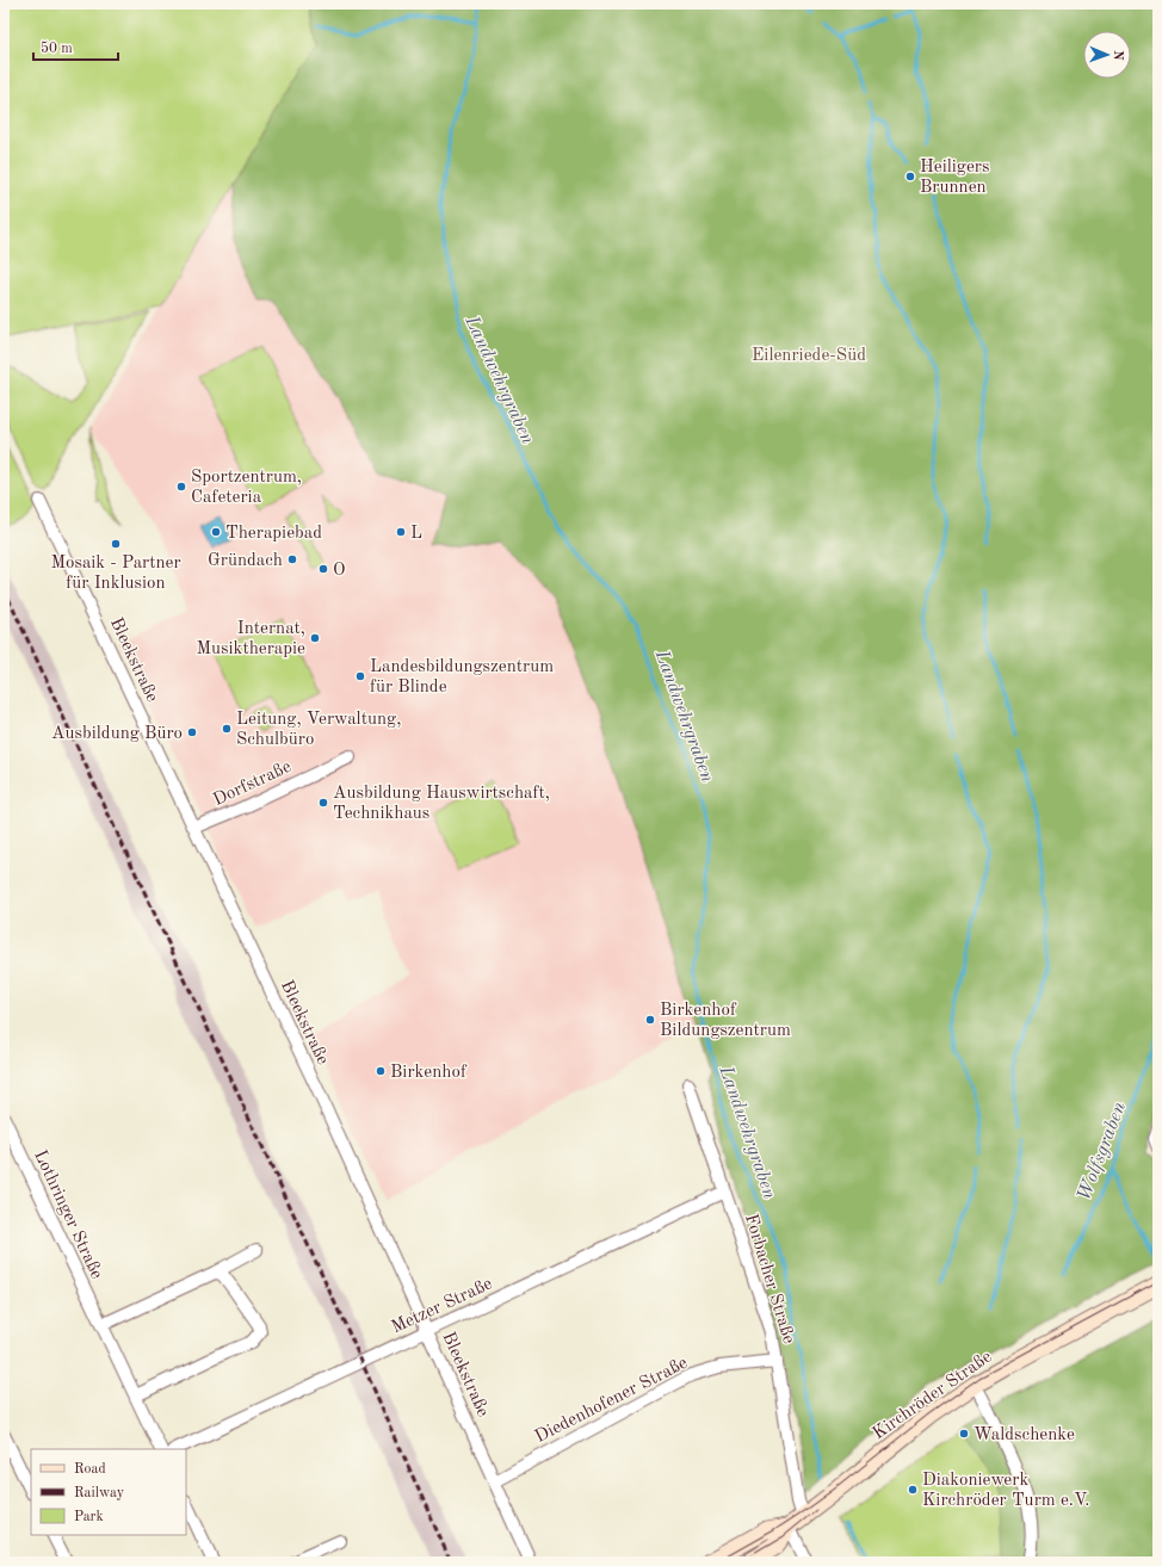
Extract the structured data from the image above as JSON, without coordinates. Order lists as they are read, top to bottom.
{
  "streets": {
    "main road": ["Kirchröder Straße"],
    "street": [
      "Bleekstraße",
      "Dorfstraße",
      "Lothringer Straße",
      "Forbacher Straße",
      "Metzer Straße",
      "Diedenhofener Straße"
    ]
  },
  "crossings": [
    ["Bleekstraße", "Dorfstraße"],
    ["Bleekstraße", "Metzer Straße"],
    ["Bleekstraße", "Diedenhofener Straße"],
    ["Forbacher Straße", "Metzer Straße"],
    ["Forbacher Straße", "Kirchröder Straße"],
    ["Forbacher Straße", "Diedenhofener Straße"]
  ],
  "water": ["Landwehrgraben", "Wolfsgraben"],
  "parks": ["Eilenriede-Süd"],
  "places": [
    "Heiligers Brunnen",
    "Sportzentrum, Cafeteria",
    "Therapiebad",
    "L",
    "Mosaik - Partner für Inklusion",
    "Gründach",
    "O",
    "Internat, Musiktherapie",
    "Landesbildungszentrum für Blinde",
    "Leitung, Verwaltung, Schulbüro",
    "Ausbildung Büro",
    "Ausbildung Hauswirtschaft, Technikhaus",
    "Birkenhof Bildungszentrum",
    "Birkenhof",
    "Waldschenke",
    "Diakoniewerk Kirchröder Turm e.V."
  ],
  "legend": ["Road", "Railway", "Park"],
  "scale_bar": "50 m",
  "north": "right"
}
